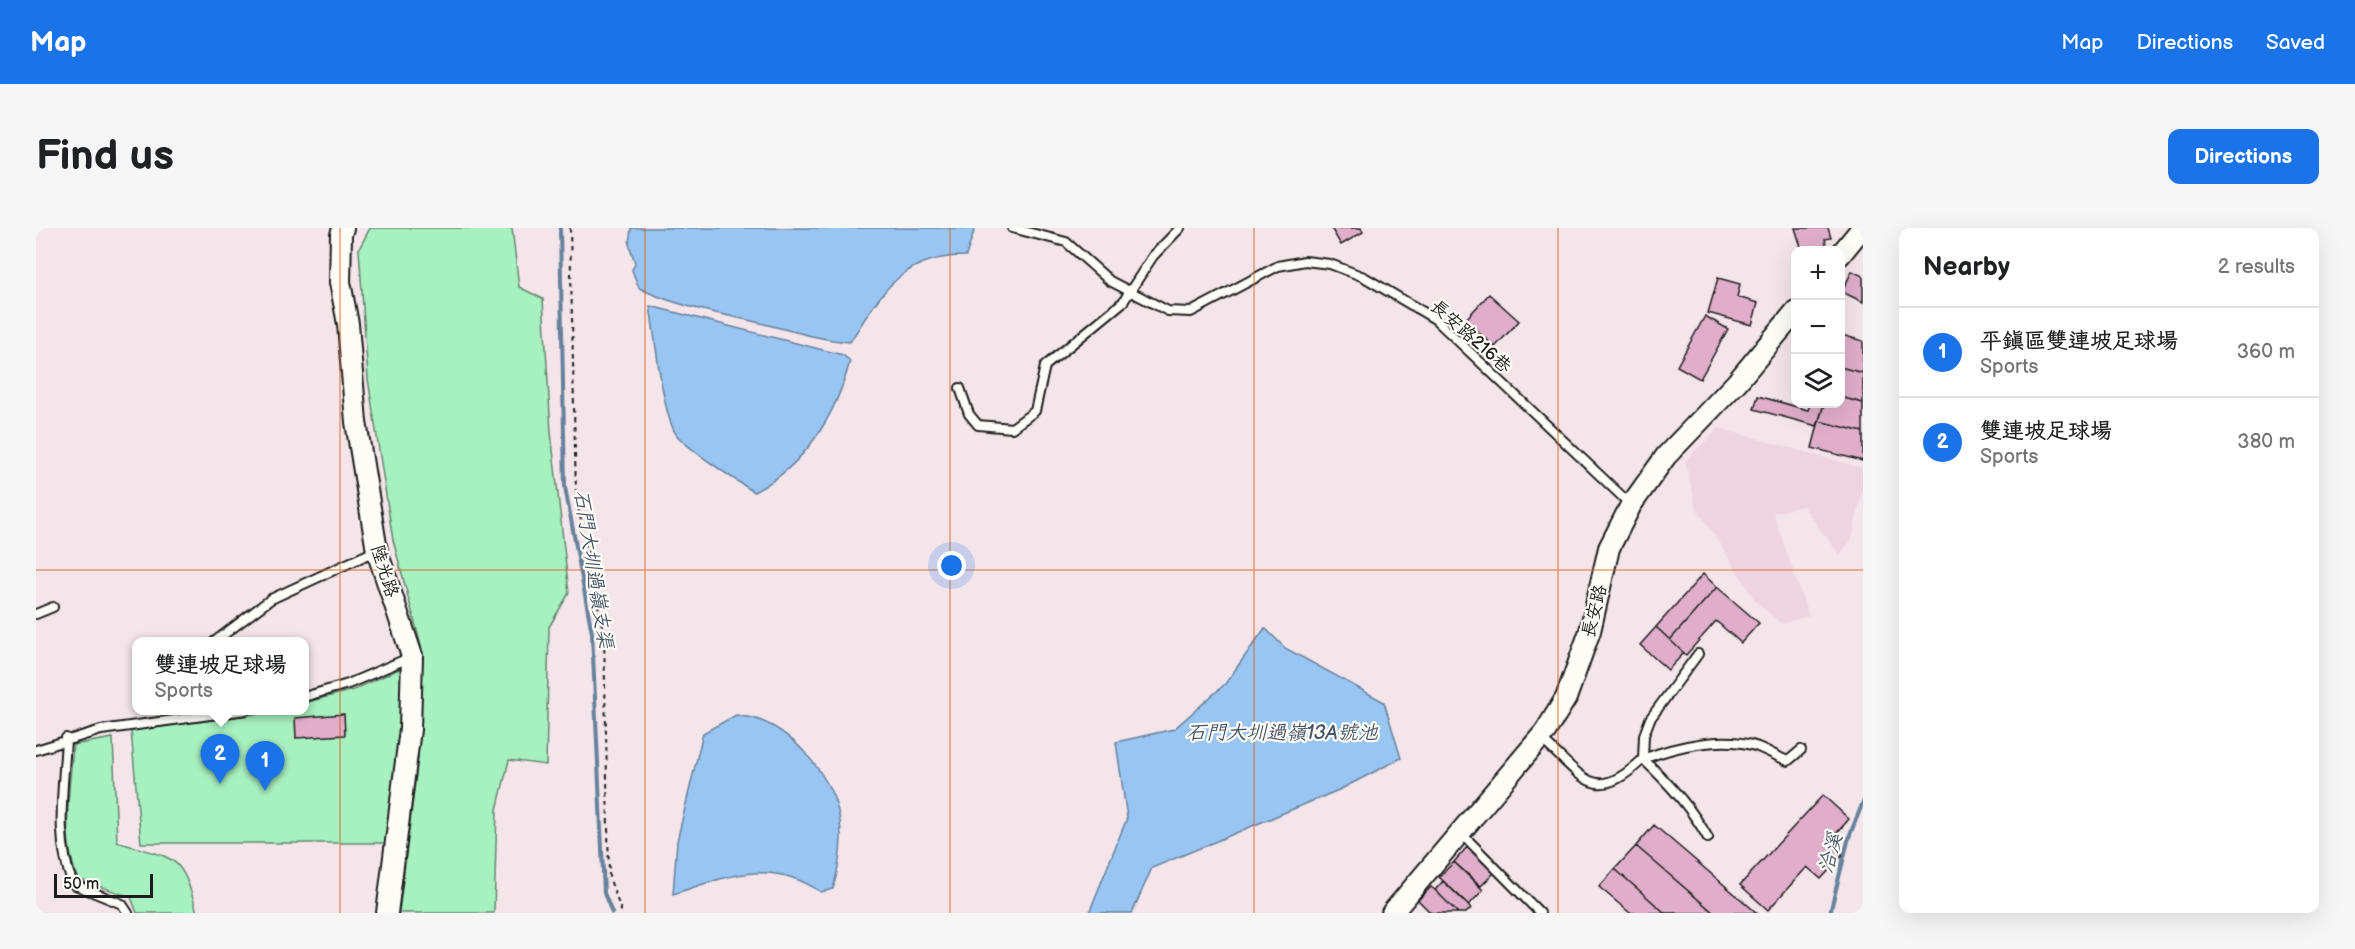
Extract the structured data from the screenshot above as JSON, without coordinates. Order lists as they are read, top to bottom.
{
  "streets": {
    "street": ["陸光路", "長安路"],
    "lane": ["長安路216巷"]
  },
  "crossings": [
    ["長安路216巷", "長安路"]
  ],
  "water": ["石門大圳過嶺支渠", "石門大圳過嶺13A號池", "洽溪"],
  "scale_bar": "50 m",
  "page": {
    "header": "Map",
    "nav": ["Map", "Directions", "Saved"],
    "buttons": "Directions",
    "title": "Find us",
    "heading": ["Nearby", "2 results"],
    "map_buttons": ["+", "−"],
    "list": [
      {
        "mark": "1",
        "name": "平鎮區雙連坡足球場",
        "note": "Sports",
        "value": "360 m"
      },
      {
        "mark": "2",
        "name": "雙連坡足球場",
        "note": "Sports",
        "value": "380 m"
      }
    ],
    "popup": ["雙連坡足球場", "Sports"],
    "pins": ["2", "1"],
    "scale": "50 m"
  }
}
